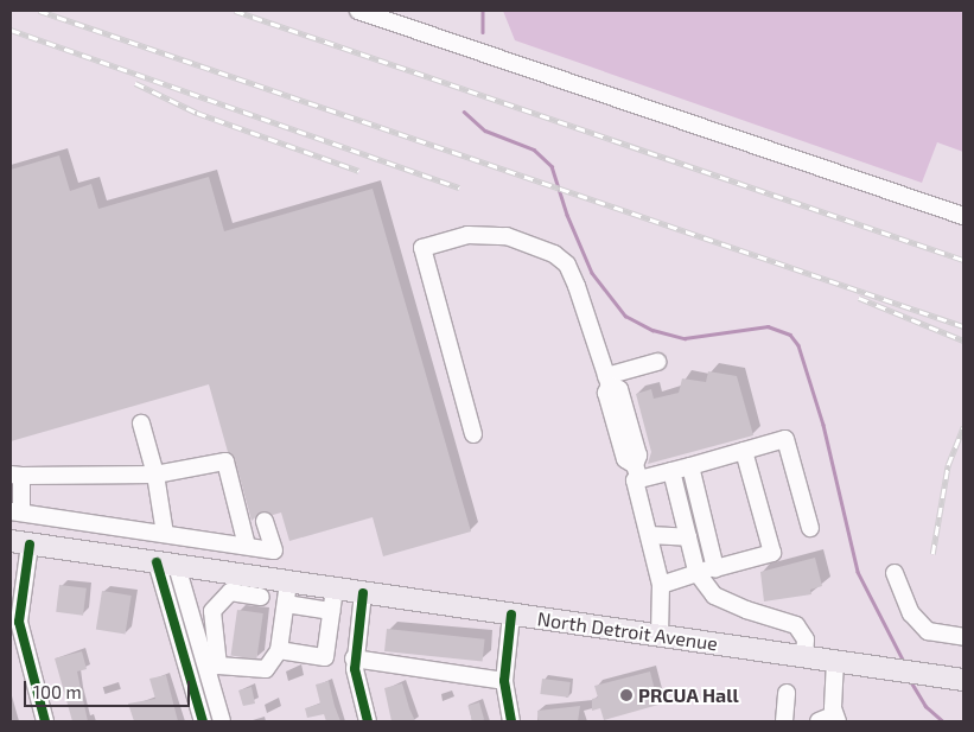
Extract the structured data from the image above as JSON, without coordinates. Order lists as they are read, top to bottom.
{
  "streets": {
    "main road": ["North Detroit Avenue"]
  },
  "places": ["PRCUA Hall"],
  "scale_bar": "100 m"
}
